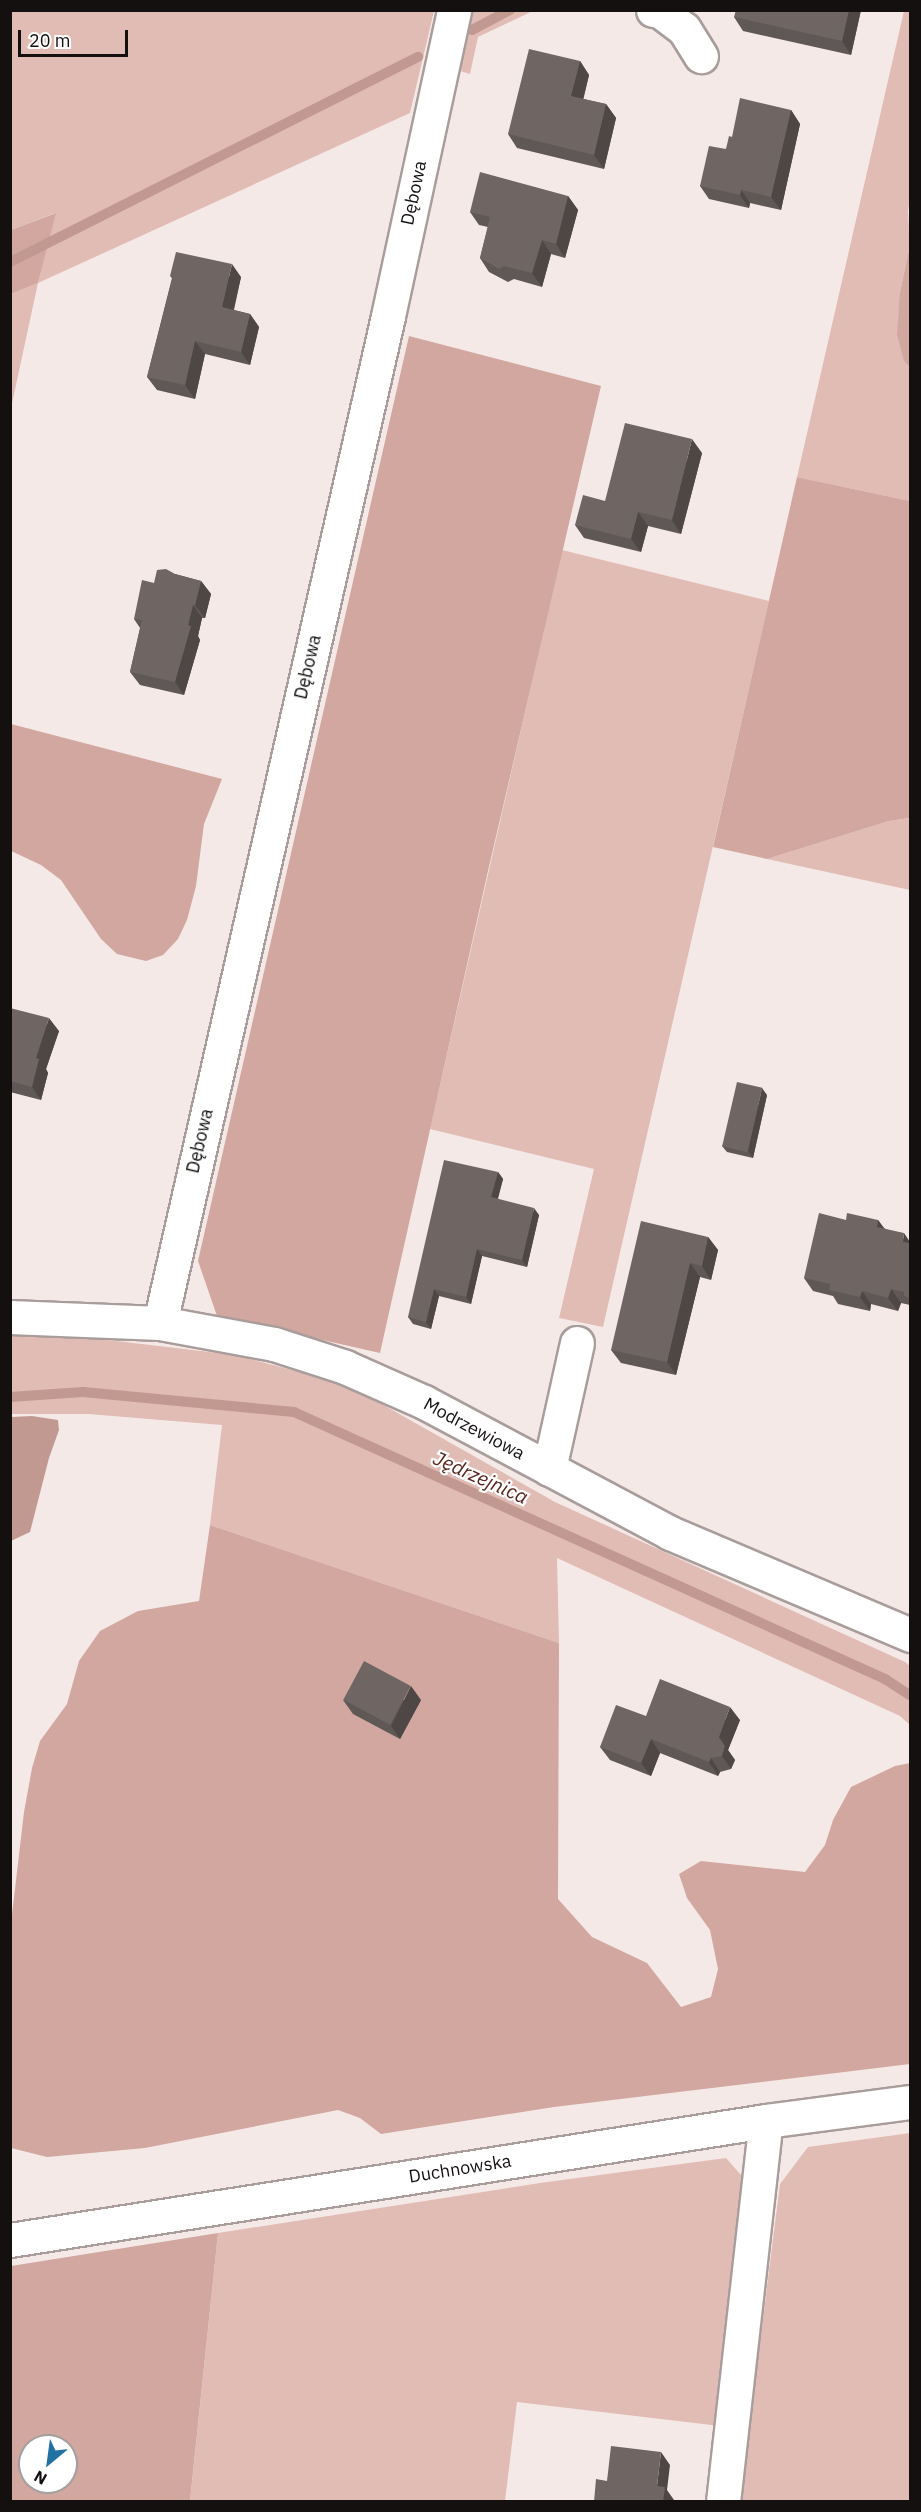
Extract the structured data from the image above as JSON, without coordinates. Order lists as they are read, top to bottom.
{
  "streets": {
    "street": ["Dębowa", "Modrzewiowa", "Duchnowska"]
  },
  "crossings": [
    ["Dębowa", "Modrzewiowa"]
  ],
  "water": ["Jędrzejnica"],
  "scale_bar": "20 m",
  "north": "bottom left"
}
